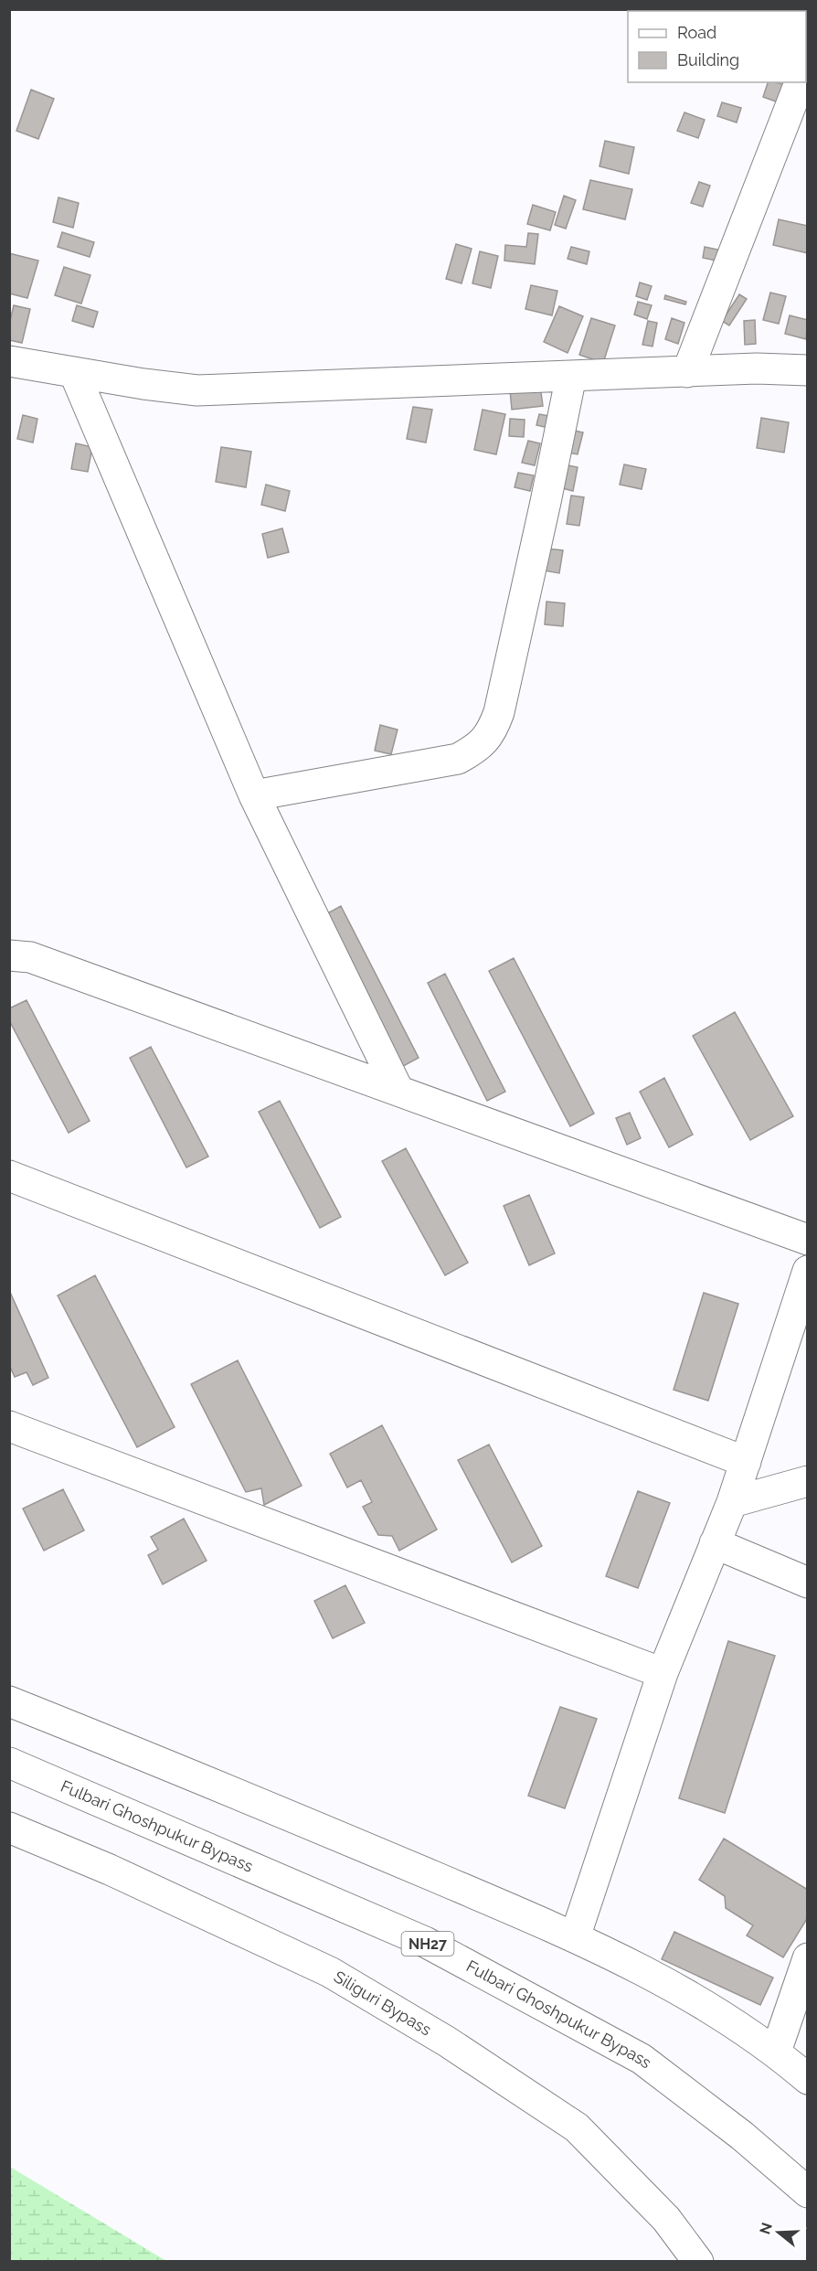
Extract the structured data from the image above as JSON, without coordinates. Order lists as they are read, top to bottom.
{
  "streets": {
    "main road": ["Fulbari Ghoshpukur Bypass", "NH27", "Siliguri Bypass"]
  },
  "legend": ["Road", "Building"],
  "north": "left"
}
